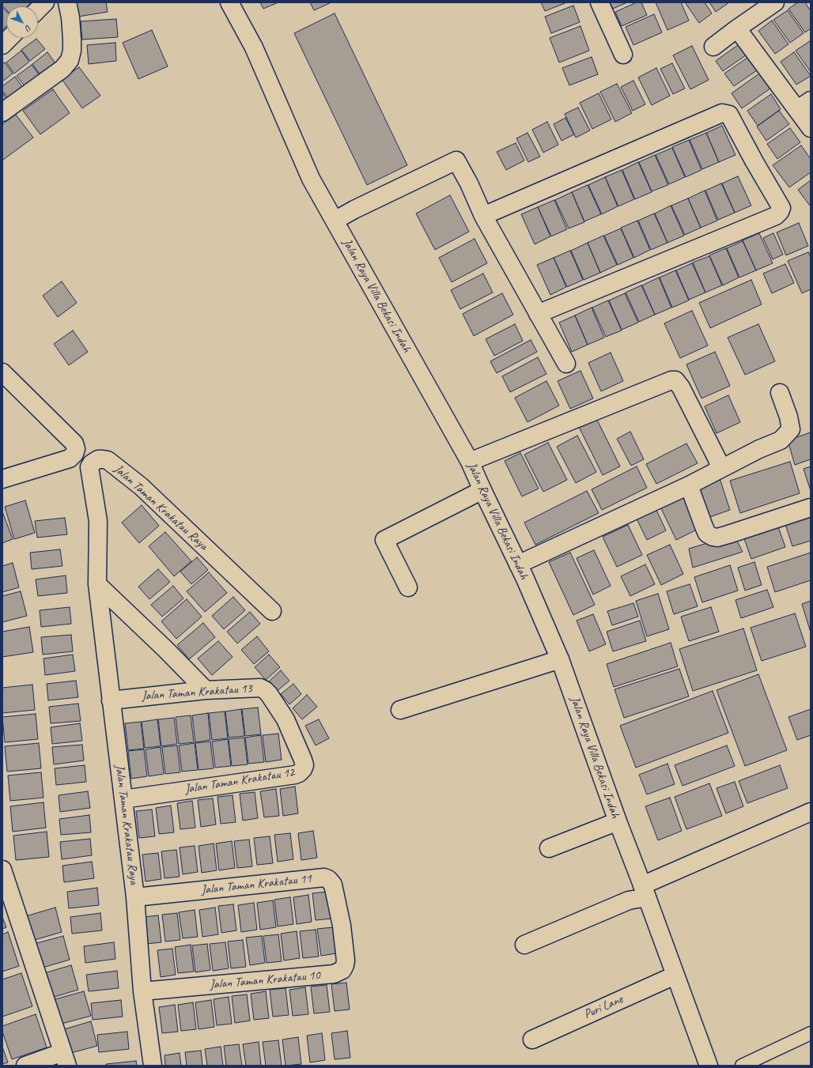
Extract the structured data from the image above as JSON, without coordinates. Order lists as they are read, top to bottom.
{
  "streets": {
    "street": [
      "Jalan Raya Villa Bekasi Indah",
      "Jalan Taman Krakatau Raya",
      "Jalan Taman Krakatau 13",
      "Jalan Taman Krakatau 12",
      "Jalan Taman Krakatau 11",
      "Jalan Taman Krakatau 10",
      "Puri Lane"
    ]
  },
  "crossings": [
    ["Jalan Raya Villa Bekasi Indah", "Puri Lane"],
    ["Jalan Taman Krakatau Raya", "Jalan Taman Krakatau 13"],
    ["Jalan Taman Krakatau Raya", "Jalan Taman Krakatau 12"],
    ["Jalan Taman Krakatau Raya", "Jalan Taman Krakatau 11"],
    ["Jalan Taman Krakatau Raya", "Jalan Taman Krakatau 10"],
    ["Jalan Taman Krakatau 13", "Jalan Taman Krakatau 12"],
    ["Jalan Taman Krakatau 11", "Jalan Taman Krakatau 10"]
  ],
  "north": "bottom right"
}
